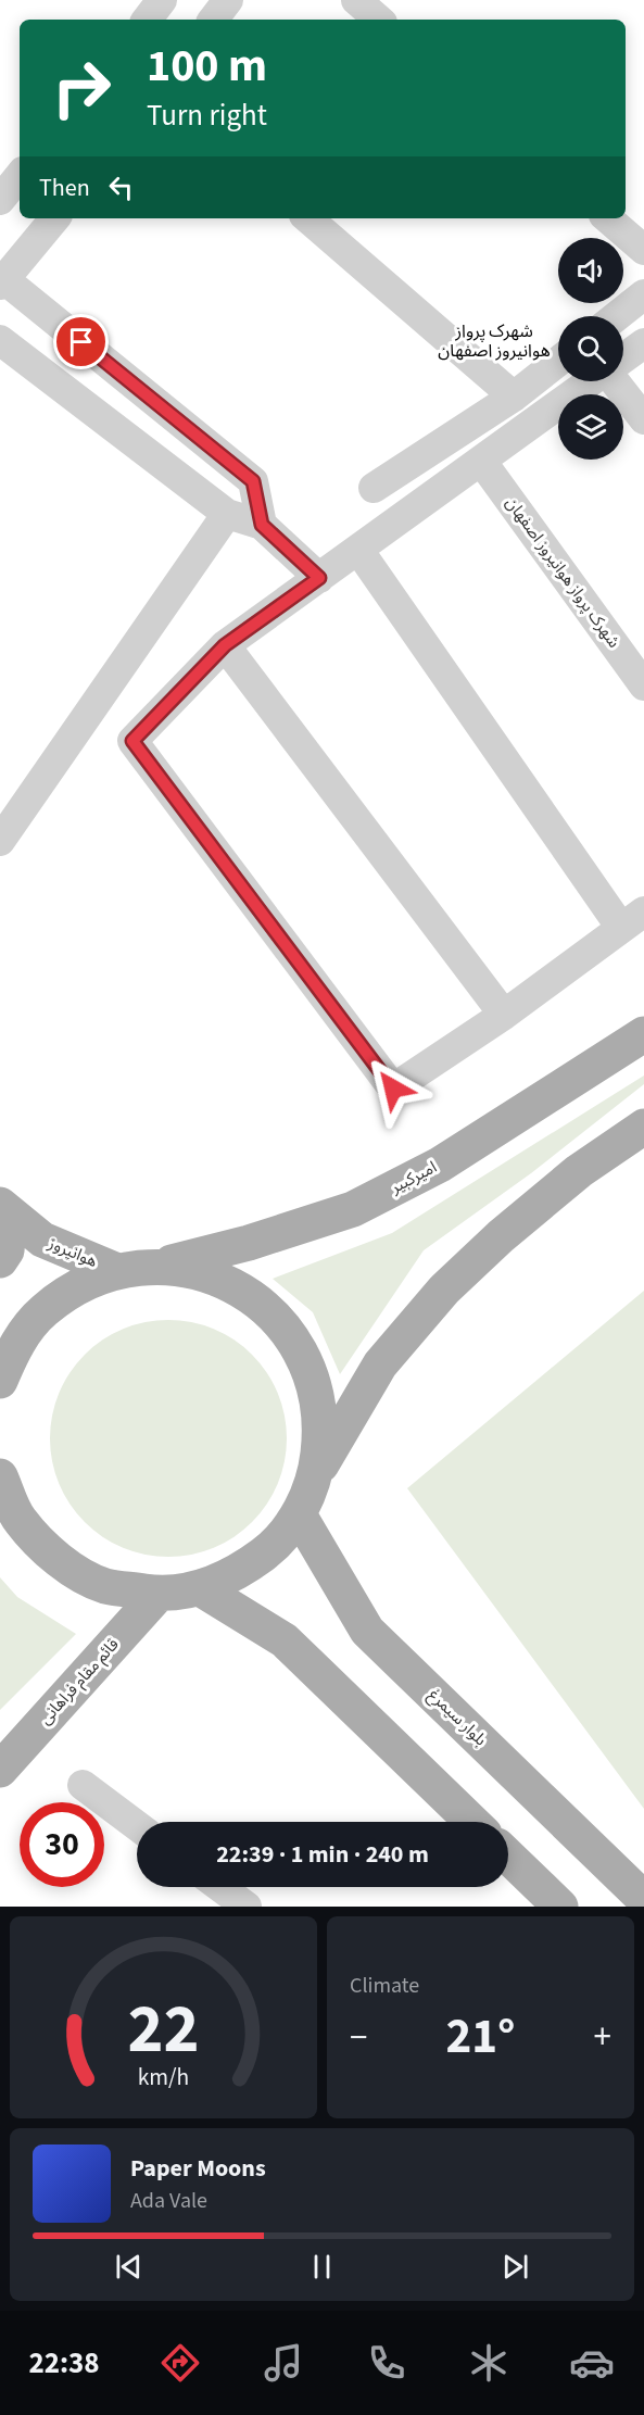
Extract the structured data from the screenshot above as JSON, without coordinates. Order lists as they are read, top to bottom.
{
  "streets": {
    "main road": [
      "امیرکبیر",
      "هوانیروز",
      "قائم مقام فراهانی",
      "بلوار سیمرغ"
    ],
    "street": ["شهرک پرواز هوانیروز اصفهان"]
  },
  "districts": ["شهرک پرواز هوانیروز اصفهان"],
  "page": {
    "turn": ["100 m", "Turn right"],
    "then": "Then",
    "limit": "30",
    "trip": "22:39 · 1 min · 240 m",
    "tile": "Climate",
    "heat": ["−", "21°", "+"],
    "song": ["Paper Moons", "Ada Vale"],
    "tabs": "22:38",
    "gauge": ["22", "km/h"]
  }
}
